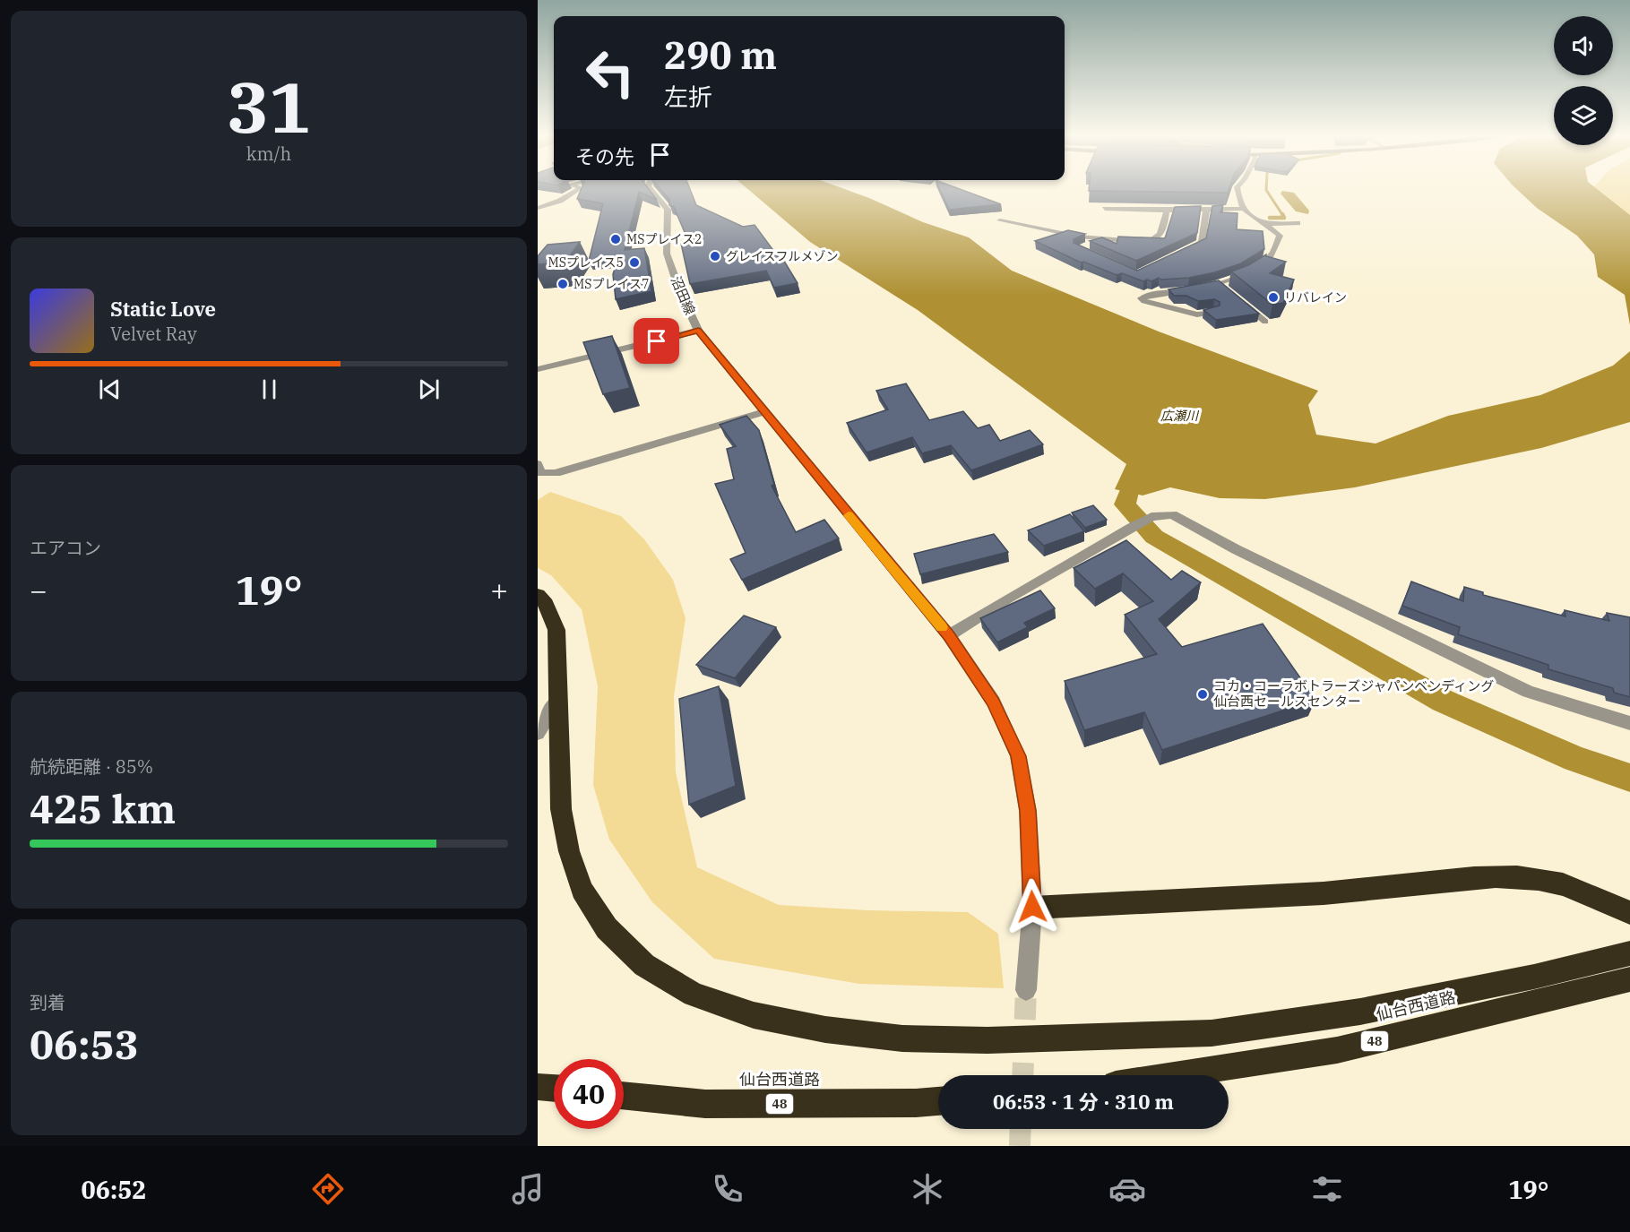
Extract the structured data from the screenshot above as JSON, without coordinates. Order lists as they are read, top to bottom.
{
  "streets": {
    "highway": ["仙台西道路", "48"],
    "street": ["沼田線"]
  },
  "water": ["広瀬川"],
  "places": [
    "MSプレイス2",
    "グレイスフルメゾン",
    "MSプレイス5",
    "MSプレイス7",
    "リバレイン",
    "コカ・コーラボトラーズジャパンベンディング 仙台西セールスセンター"
  ],
  "page": {
    "tile": [
      ["31", "km/h"],
      "エアコン",
      ["航続距離 · 85%", "425 km"],
      ["到着", "06:53"]
    ],
    "turn": ["290 m", "左折"],
    "then": "その先",
    "song": ["Static Love", "Velvet Ray"],
    "heat": ["−", "19°", "+"],
    "limit": "40",
    "trip": "06:53 · 1 分 · 310 m",
    "tabs": ["06:52", "19°"]
  }
}
